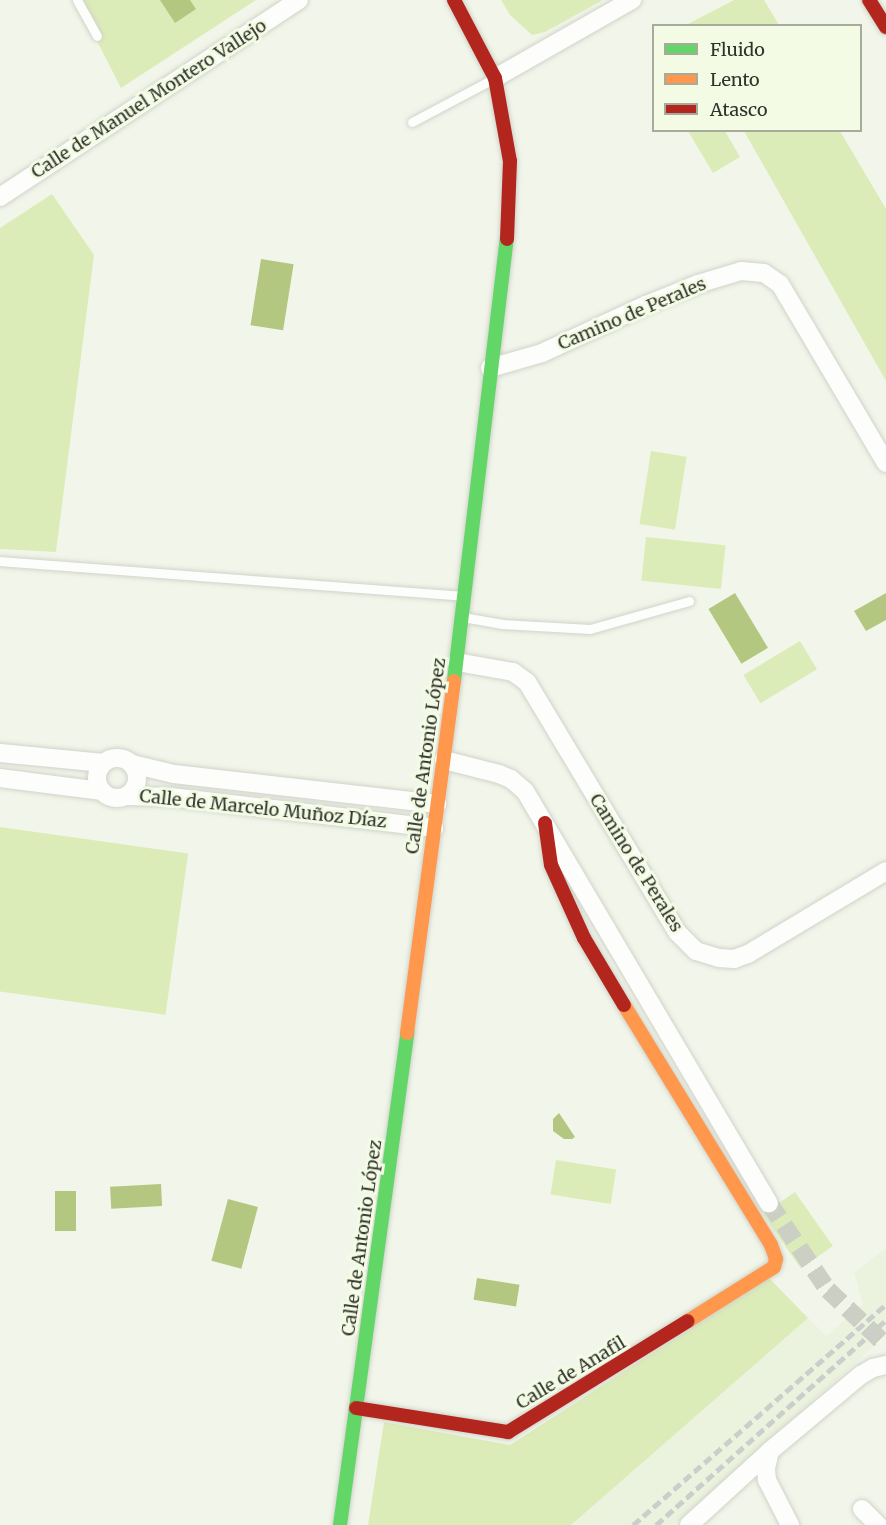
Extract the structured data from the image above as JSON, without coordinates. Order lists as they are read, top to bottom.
{
  "streets": {
    "main road": ["Calle de Antonio López", "Calle de Anafil"],
    "street": ["Calle de Manuel Montero Vallejo", "Camino de Perales", "Calle de Marcelo Muñoz Díaz"]
  },
  "crossings": [
    ["Camino de Perales", "Calle de Antonio López"],
    ["Calle de Antonio López", "Calle de Marcelo Muñoz Díaz"],
    ["Calle de Antonio López", "Calle de Anafil"]
  ],
  "legend": ["Fluido", "Lento", "Atasco"]
}
